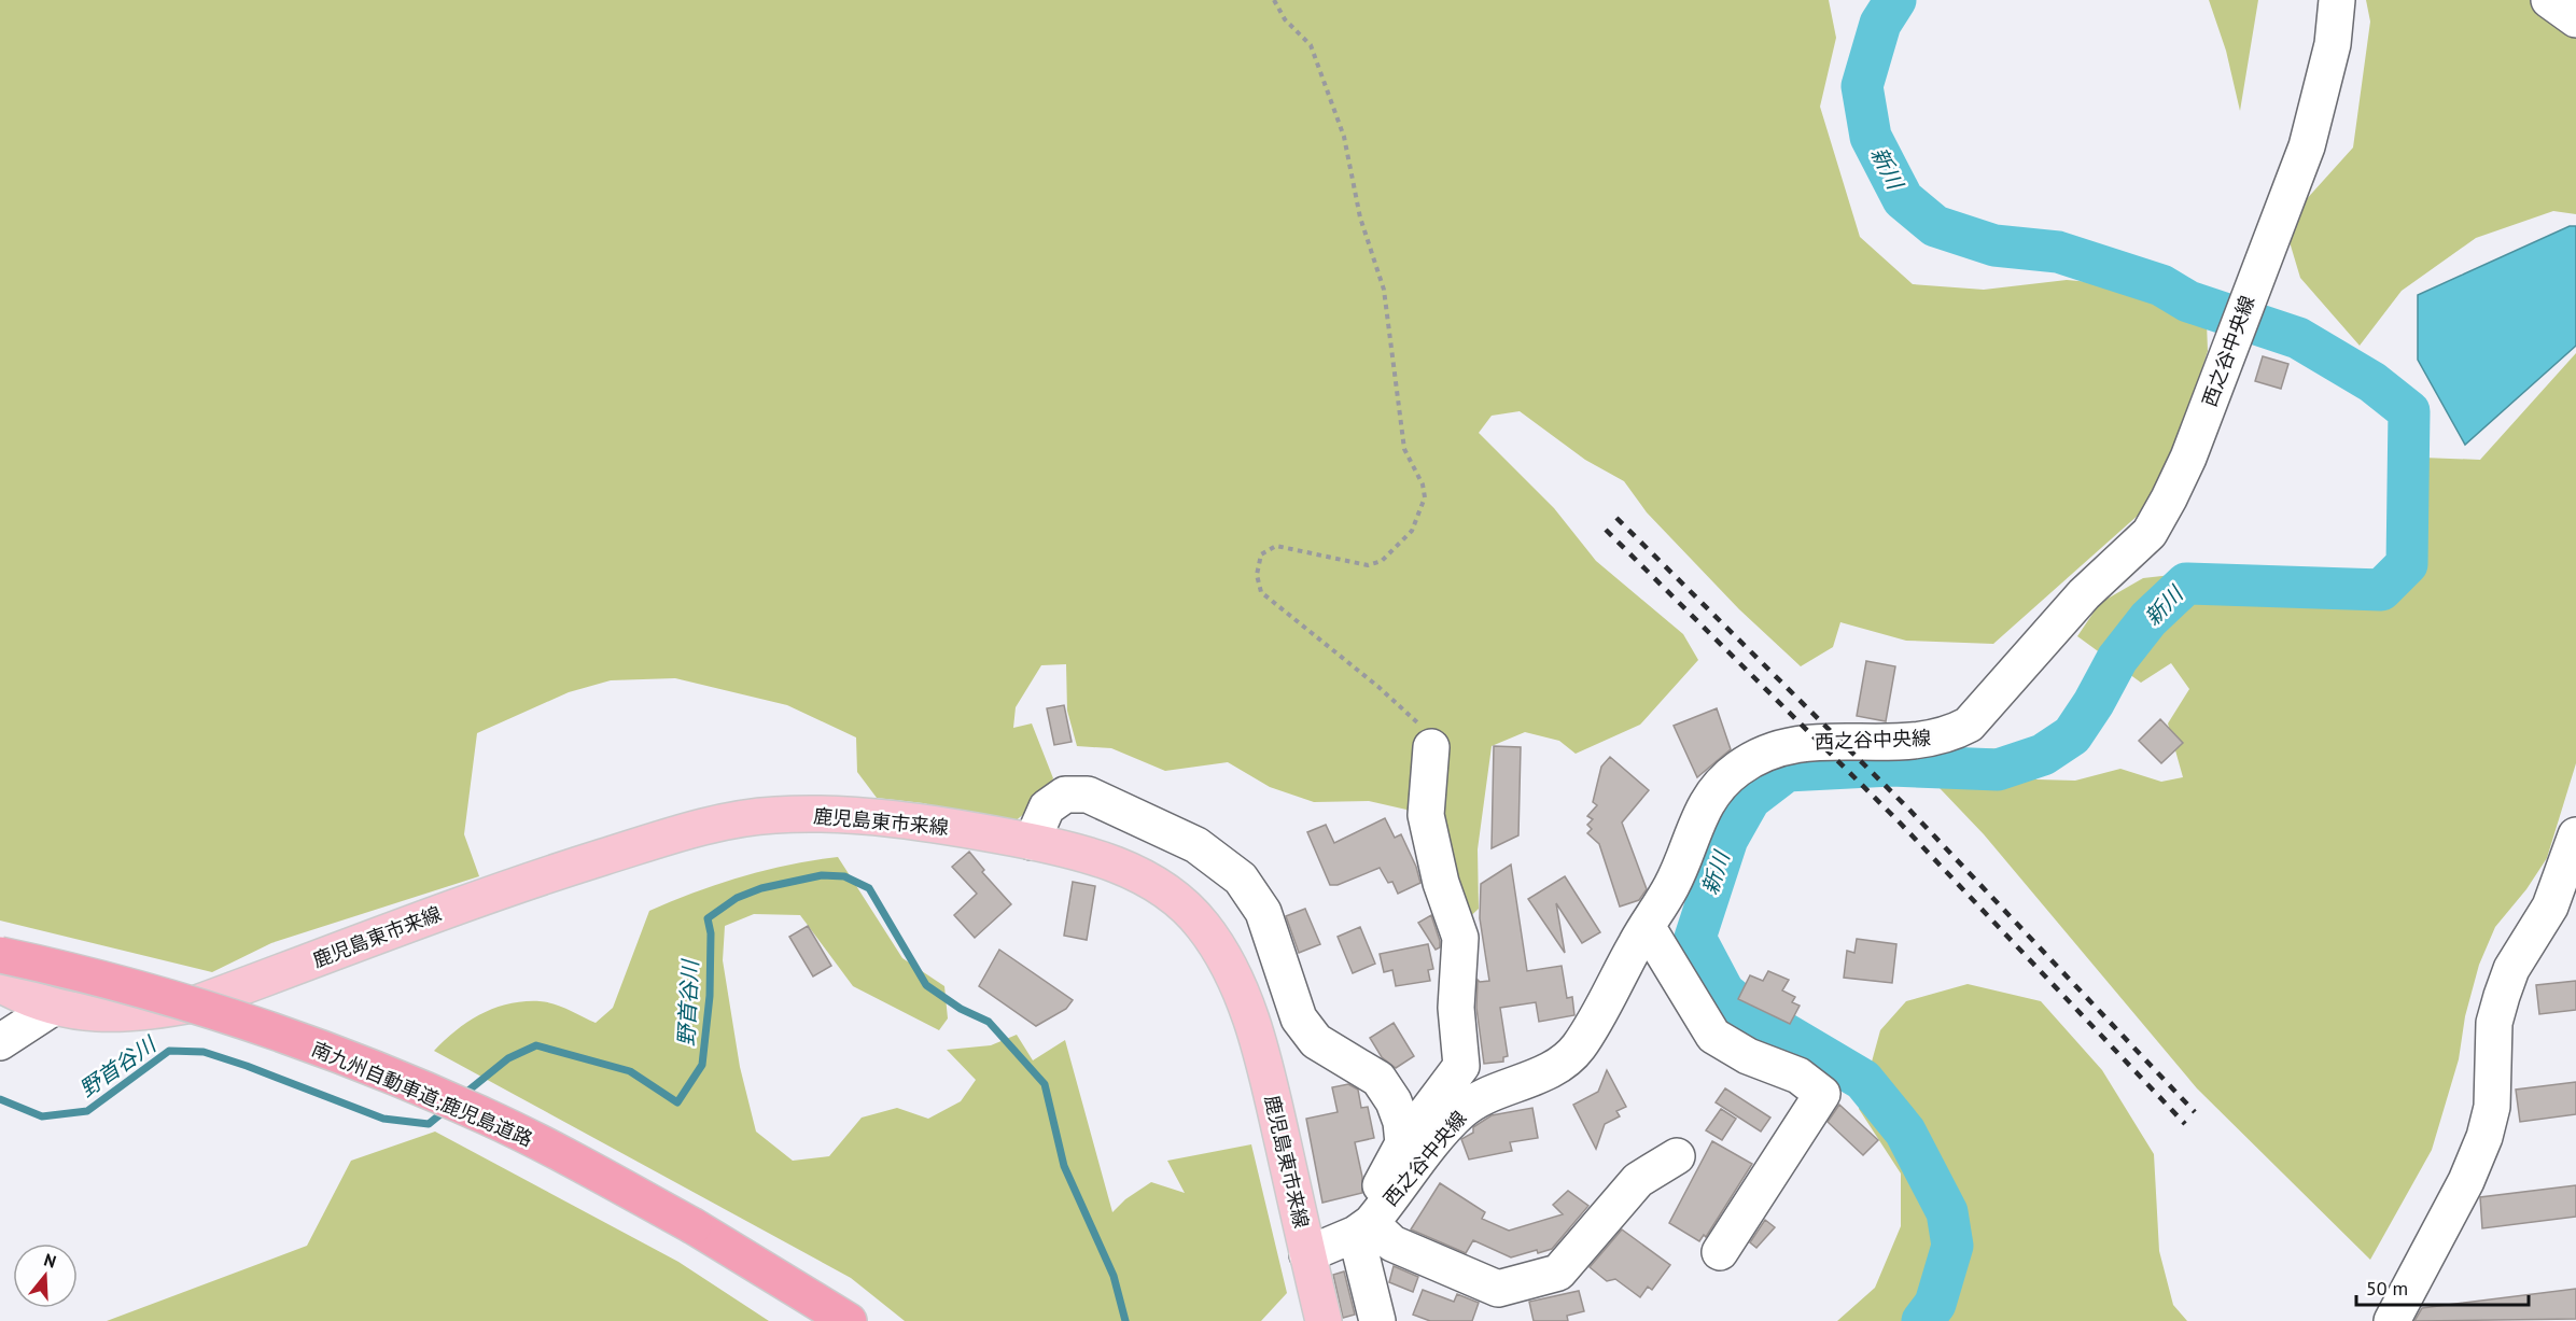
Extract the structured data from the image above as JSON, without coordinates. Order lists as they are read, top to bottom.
{
  "streets": {
    "highway": ["南九州自動車道;鹿児島道路"],
    "main road": ["鹿児島東市来線"],
    "street": ["西之谷中央線"]
  },
  "crossings": [
    ["西之谷中央線", "鹿児島東市来線"]
  ],
  "water": ["新川", "野首谷川"],
  "scale_bar": "50 m",
  "north": "top"
}
